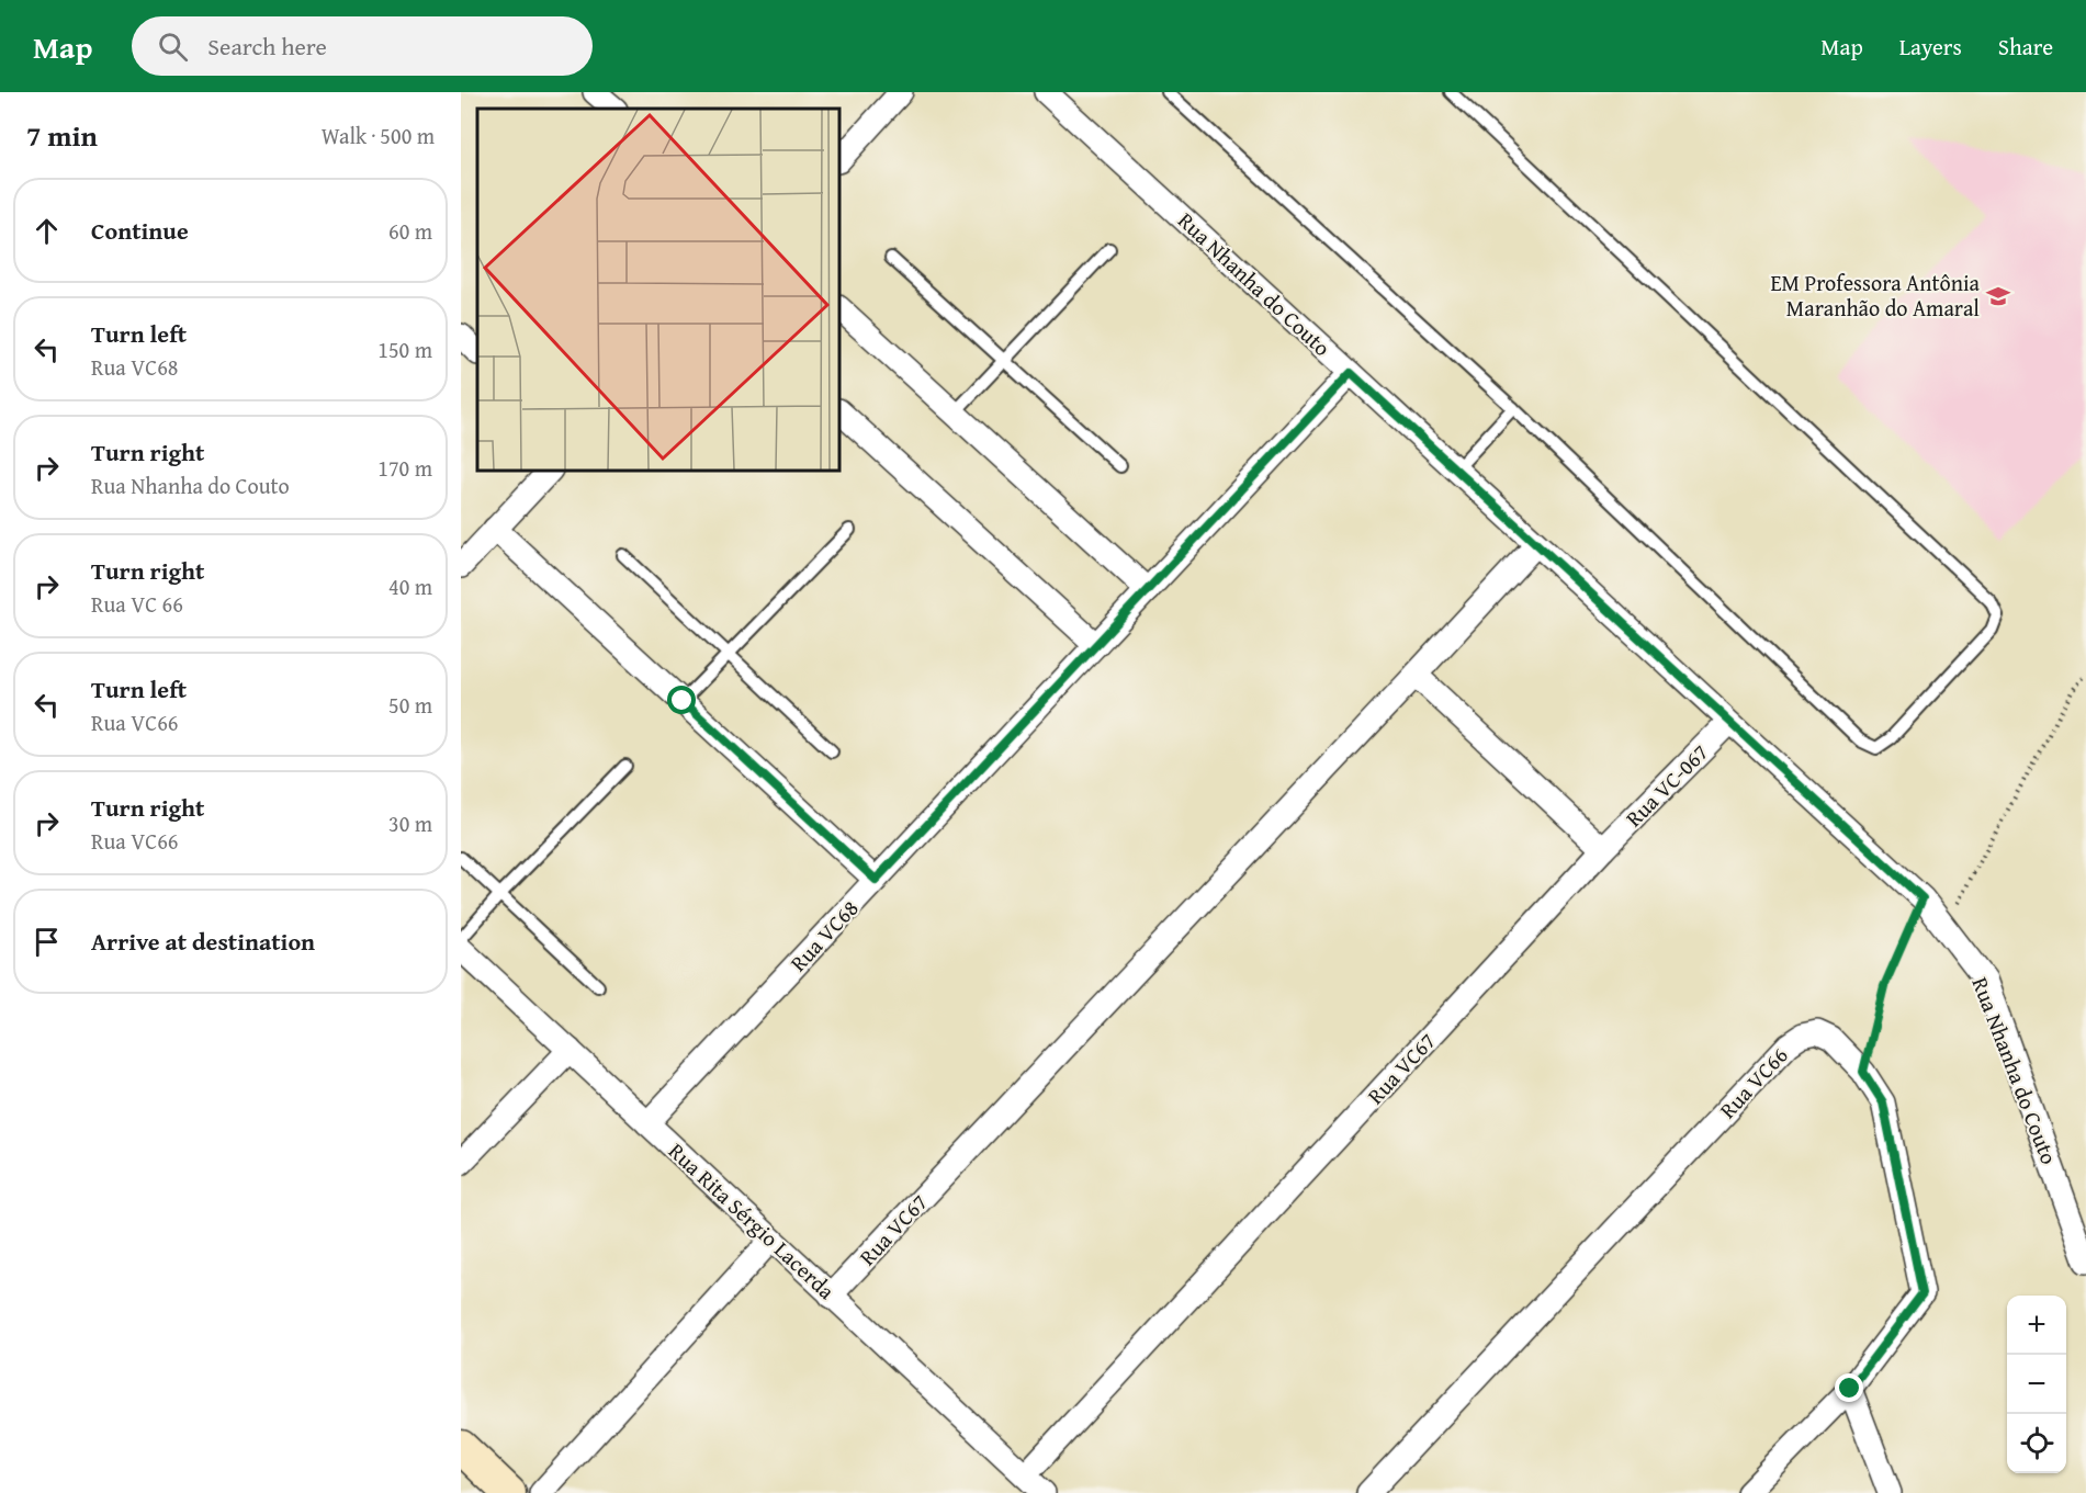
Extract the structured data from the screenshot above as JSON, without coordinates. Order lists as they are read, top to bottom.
{
  "streets": {
    "street": [
      "Rua Nhanha do Couto",
      "Rua VC-067",
      "Rua VC68",
      "Rua VC67",
      "Rua VC66",
      "Rua Rita Sérgio Lacerda"
    ]
  },
  "crossings": [
    ["Rua Nhanha do Couto", "Rua VC-067"],
    ["Rua Nhanha do Couto", "Rua VC68"],
    ["Rua Nhanha do Couto", "Rua VC67"],
    ["Rua VC-067", "Rua VC67"],
    ["Rua VC68", "Rua Rita Sérgio Lacerda"],
    ["Rua VC67", "Rua Rita Sérgio Lacerda"]
  ],
  "places": {
    "school or university": ["EM Professora Antônia Maranhão do Amaral"]
  },
  "page": {
    "header": "Map",
    "search": "Search here",
    "nav": ["Map", "Layers", "Share"],
    "heading": ["7 min", "Walk · 500 m"],
    "list": [
      ["Continue", "60 m"],
      ["Turn left", "Rua VC68", "150 m"],
      ["Turn right", "Rua Nhanha do Couto", "170 m"],
      ["Turn right", "Rua VC 66", "40 m"],
      ["Turn left", "Rua VC66", "50 m"],
      ["Turn right", "Rua VC66", "30 m"],
      "Arrive at destination"
    ],
    "map_buttons": ["+", "−"]
  }
}
